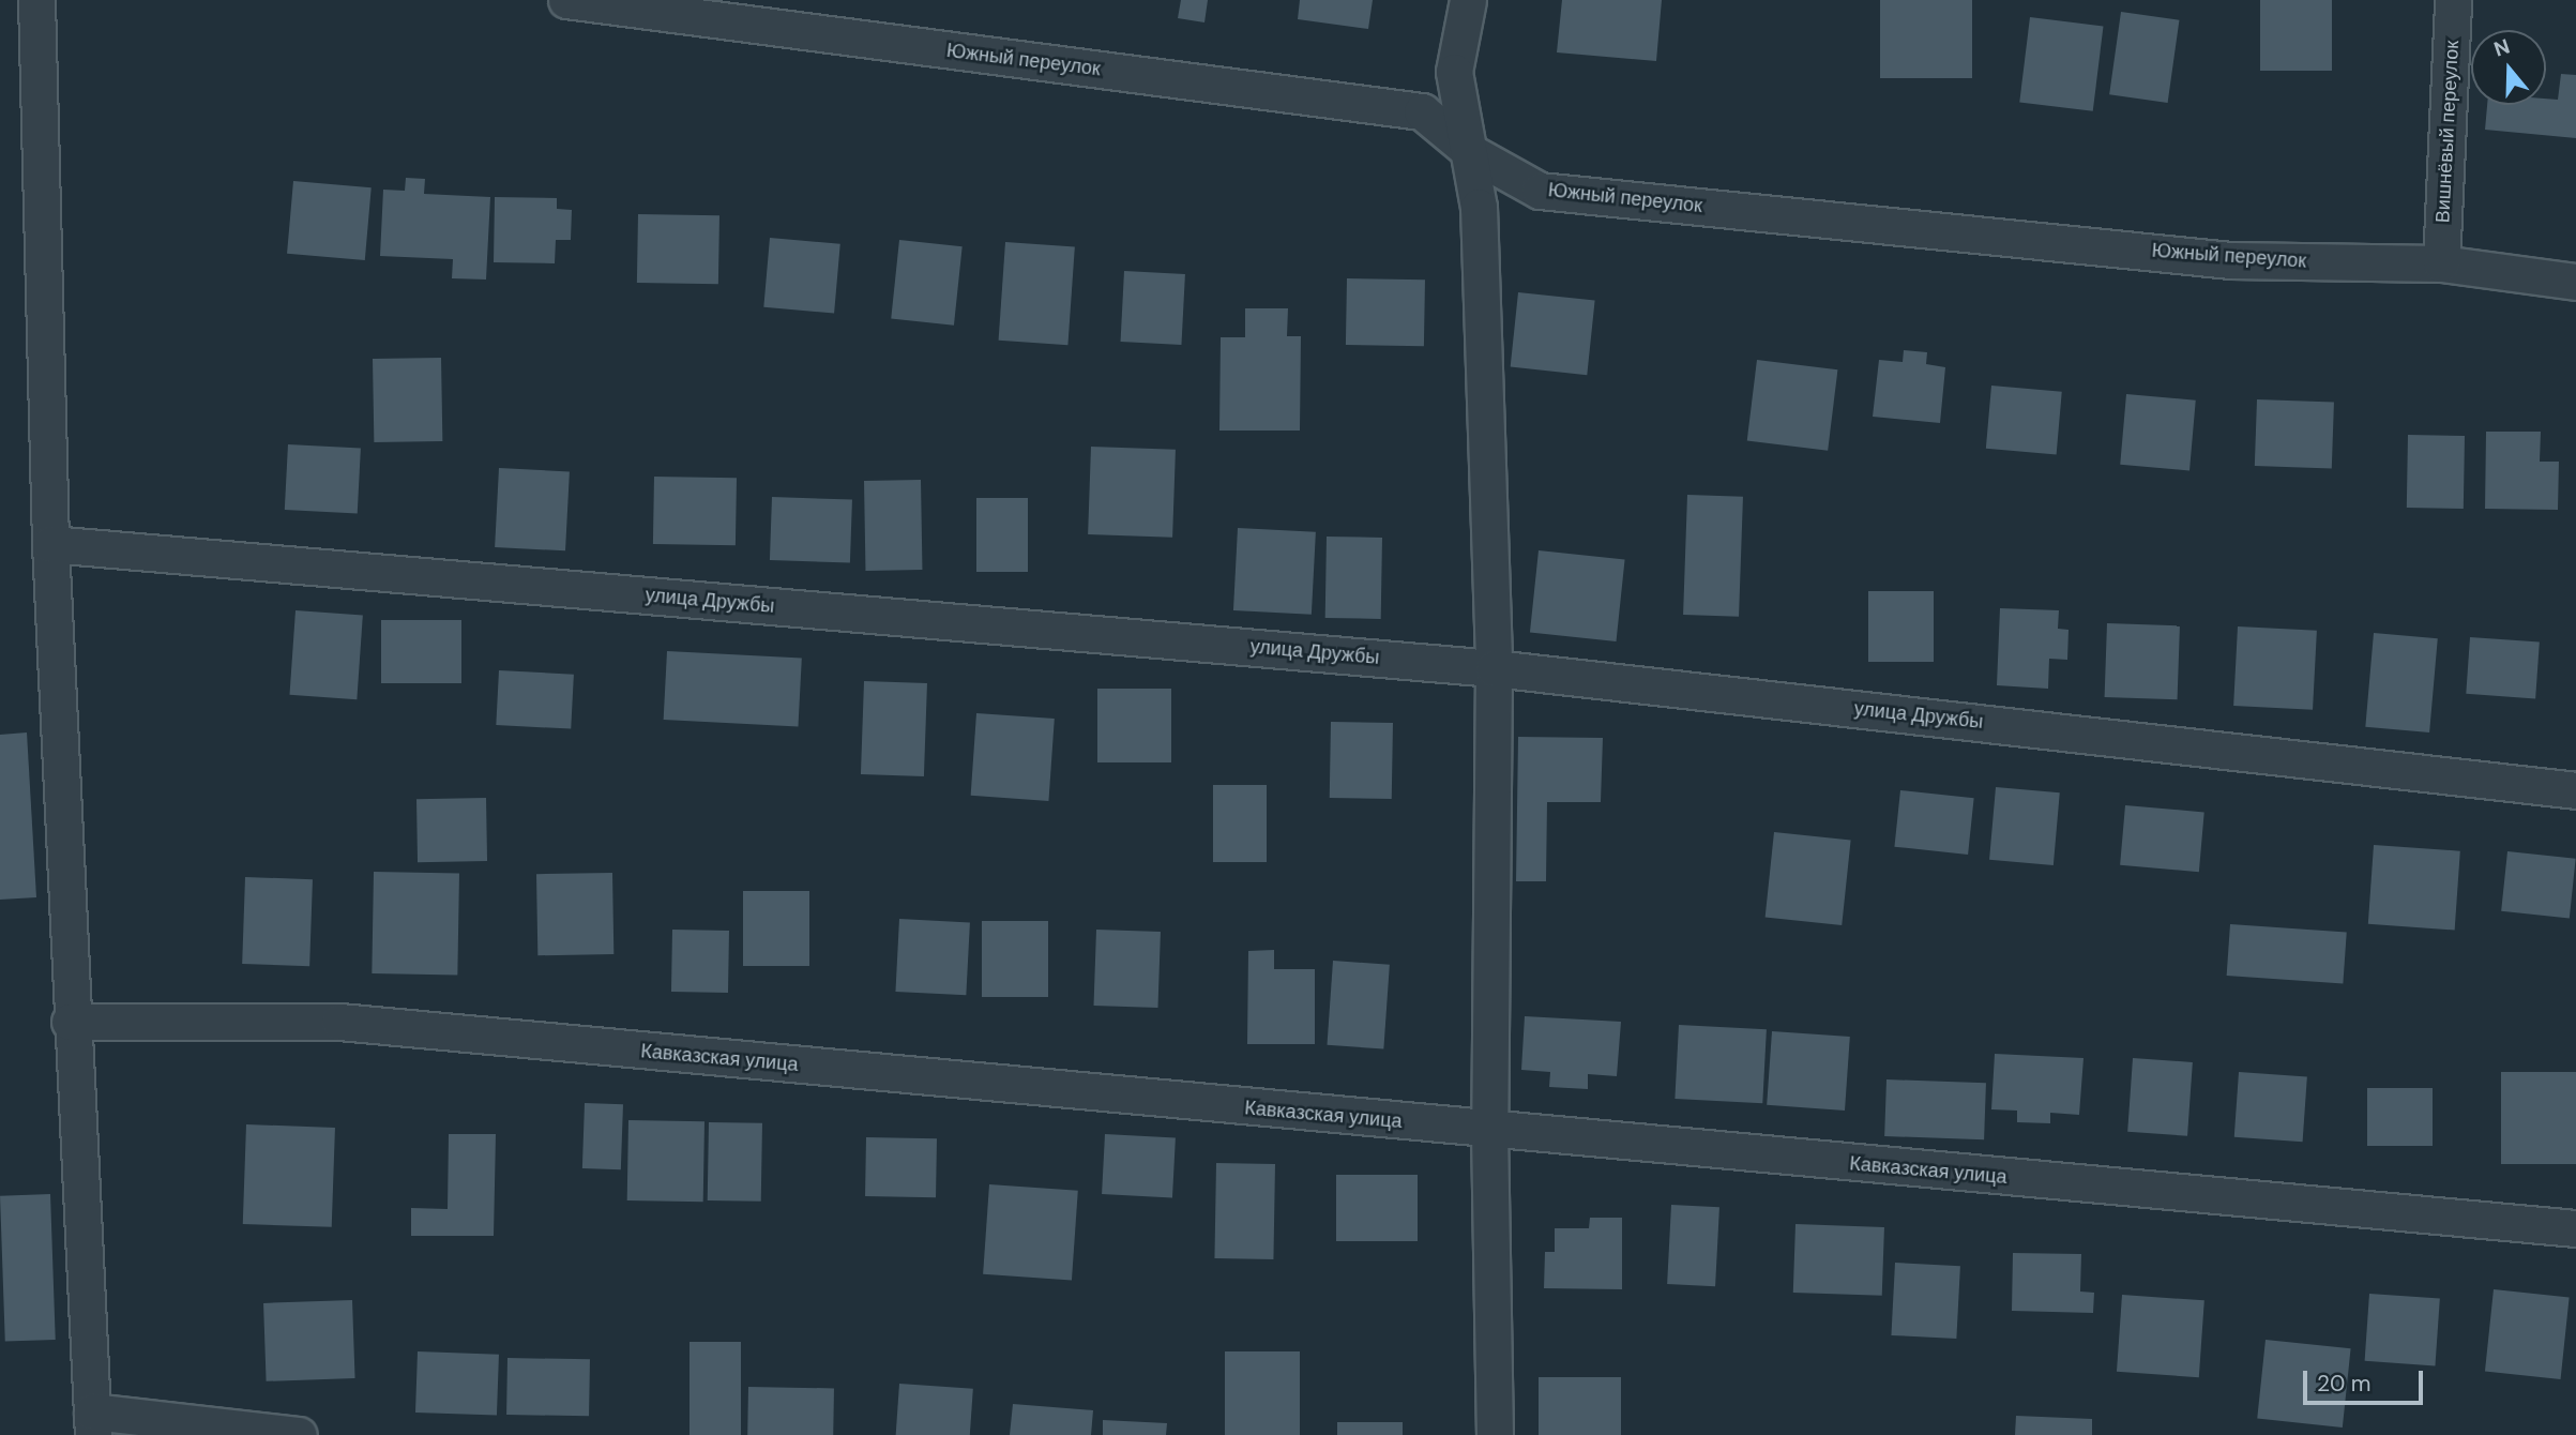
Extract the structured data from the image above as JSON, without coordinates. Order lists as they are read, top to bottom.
{
  "streets": {
    "street": [
      "Южный переулок",
      "Вишнёвый переулок",
      "улица Дружбы",
      "Кавказская улица"
    ]
  },
  "crossings": [
    ["Южный переулок", "Вишнёвый переулок"]
  ],
  "scale_bar": "20 m",
  "north": "top"
}
